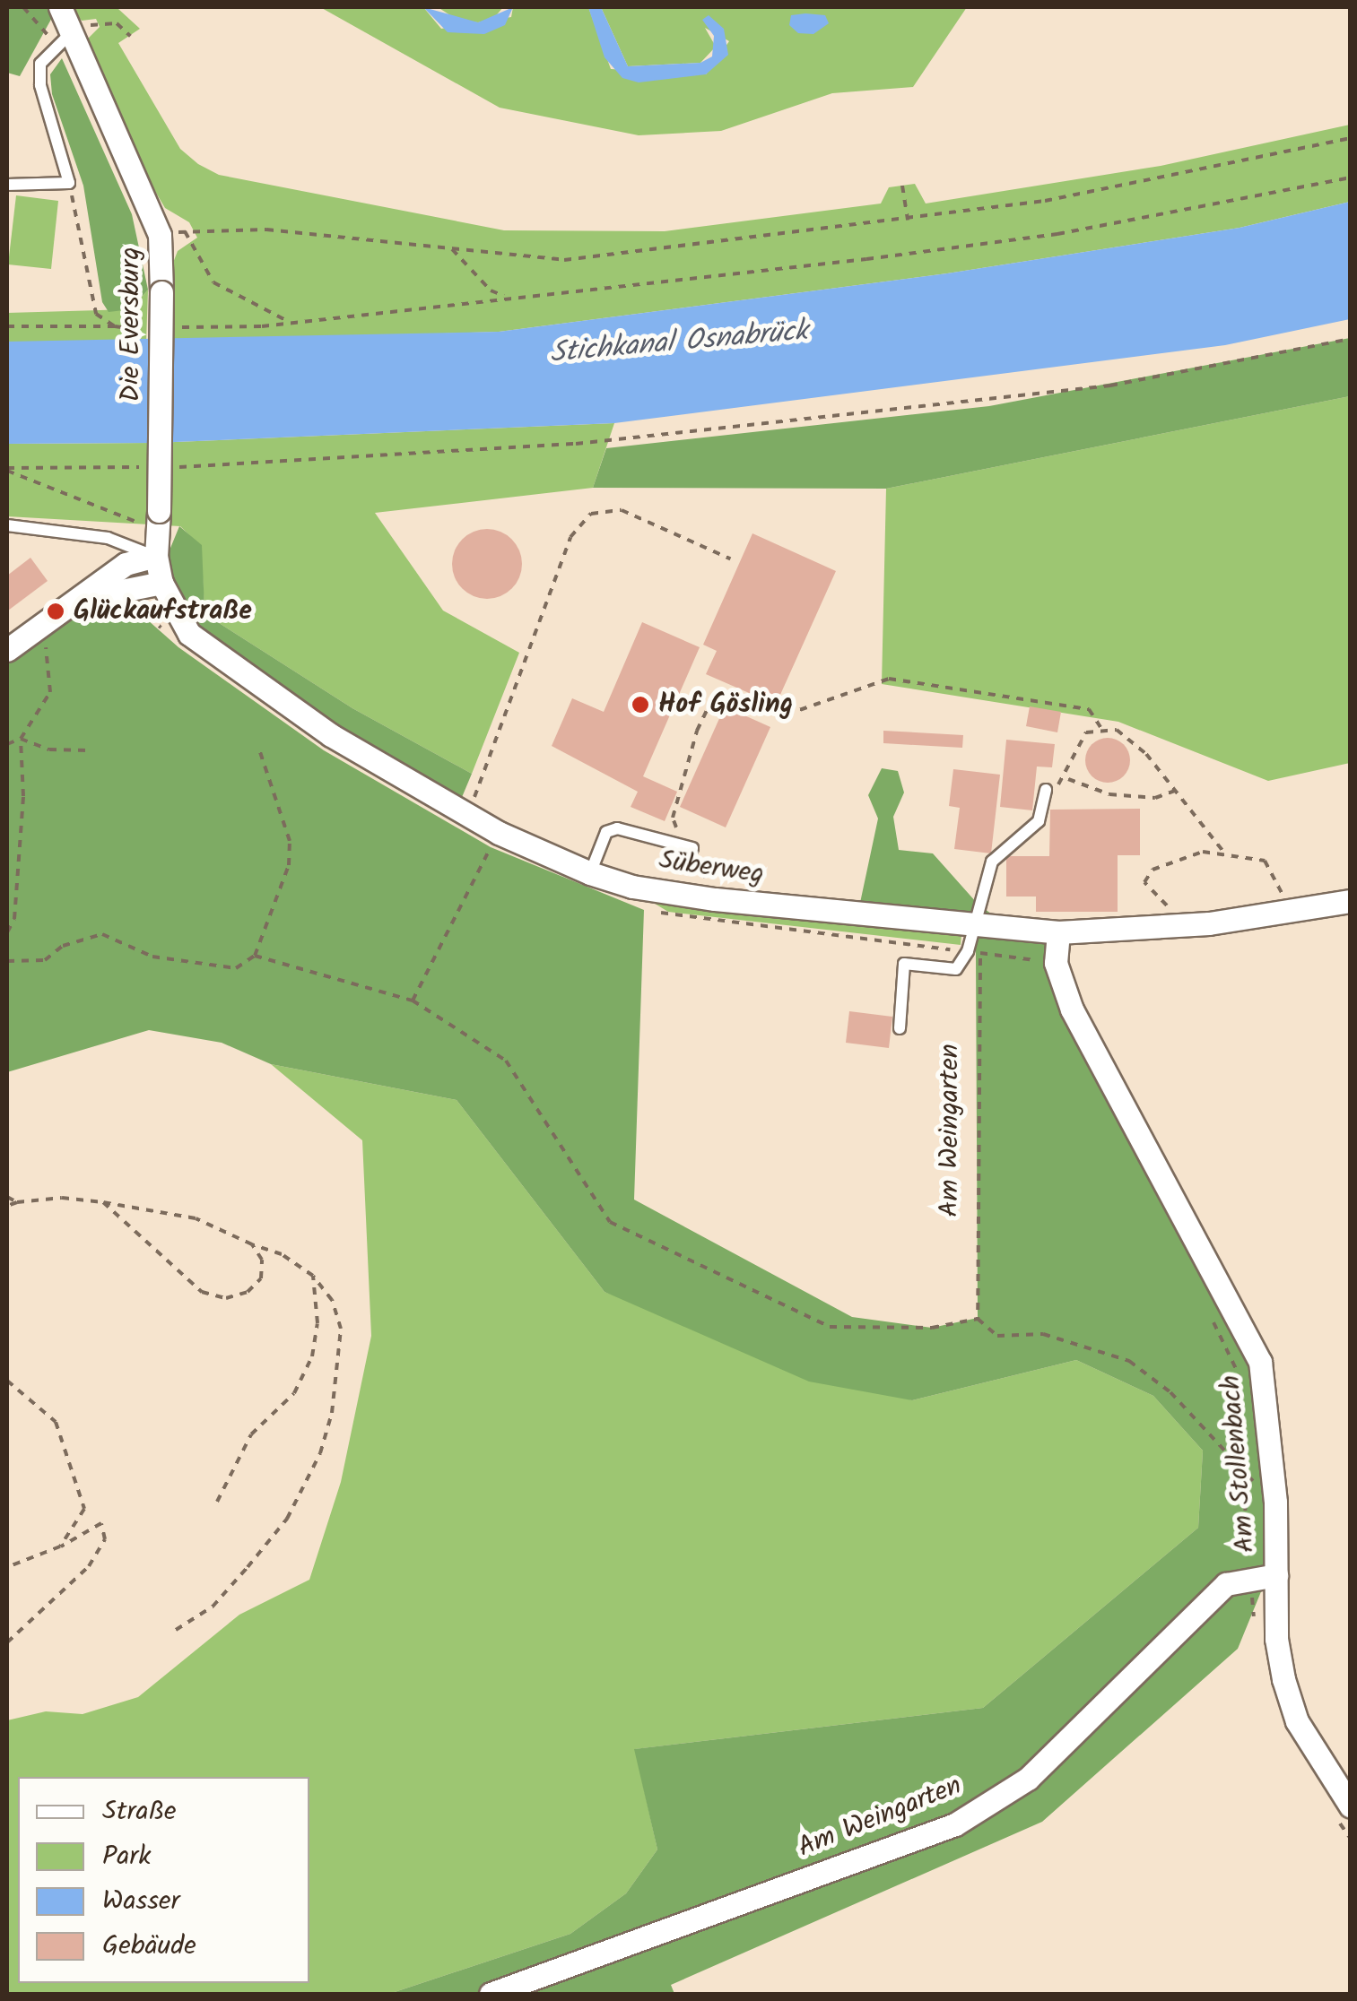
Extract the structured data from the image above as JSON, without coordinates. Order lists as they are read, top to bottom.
{
  "streets": {
    "street": [
      "Die Eversburg",
      "Süberweg",
      "Am Weingarten",
      "Am Stollenbach"
    ]
  },
  "crossings": [
    ["Die Eversburg", "Süberweg"],
    ["Süberweg", "Am Stollenbach"],
    ["Am Weingarten", "Am Stollenbach"]
  ],
  "water": ["Stichkanal Osnabrück"],
  "places": ["Glückaufstraße", "Hof Gösling"],
  "legend": [
    "Straße",
    "Park",
    "Wasser",
    "Gebäude"
  ]
}
